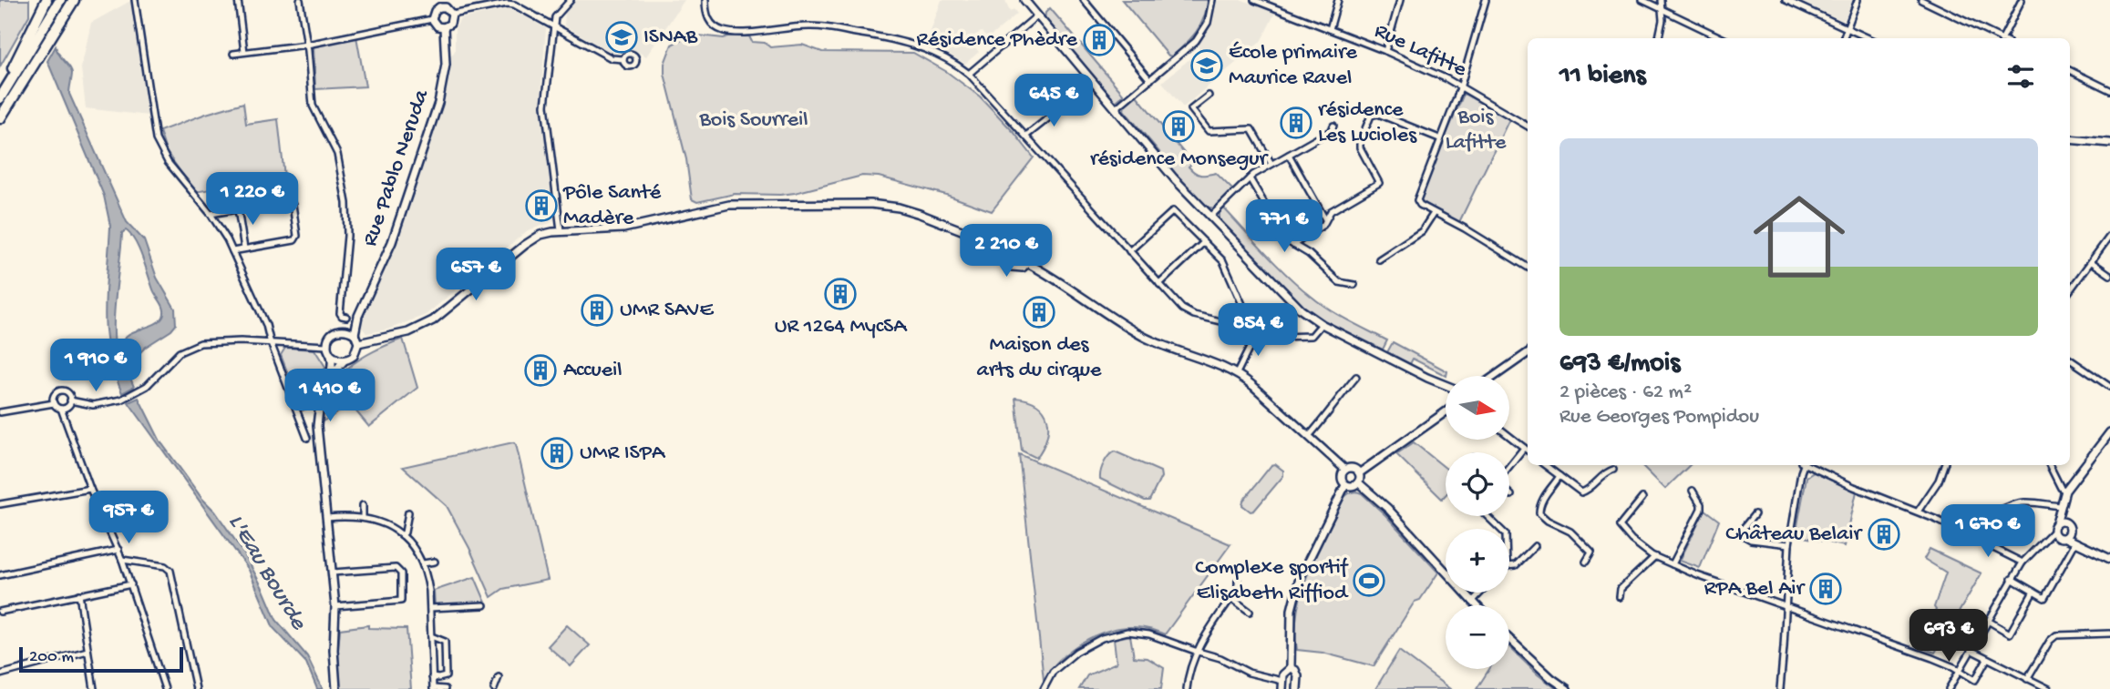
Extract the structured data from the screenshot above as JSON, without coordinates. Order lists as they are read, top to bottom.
{
  "streets": {
    "street": ["Rue Lafitte", "Rue Pablo Neruda"]
  },
  "water": ["L'Eau Bourde"],
  "parks": ["Bois Lafitte", "Bois Sourreil"],
  "places": {
    "school or university": ["ISNAB", "École primaire Maurice Ravel"],
    "building": [
      "Résidence Phèdre",
      "résidence Les Lucioles",
      "résidence Monsegur",
      "Pôle Santé Madère",
      "UR 1264 MycSA",
      "UMR SAVE",
      "Maison des arts du cirque",
      "Accueil",
      "UMR ISPA",
      "Château Belair",
      "RPA Bel Air"
    ],
    "sports": ["Complexe sportif Elisabeth Riffiod"]
  },
  "scale_bar": "200 m",
  "north": "right",
  "page": {
    "heading": "11 biens",
    "price": [
      "645 €",
      "1 220 €",
      "771 €",
      "2 210 €",
      "657 €",
      "854 €",
      "1 910 €",
      "1 410 €",
      "957 €",
      "1 670 €",
      "693 €"
    ],
    "list": [
      {
        "name": "693 €/mois",
        "note": "2 pièces · 62 m² · Rue Georges Pompidou"
      }
    ],
    "map_buttons": ["+", "−"],
    "scale": "200 m"
  }
}
